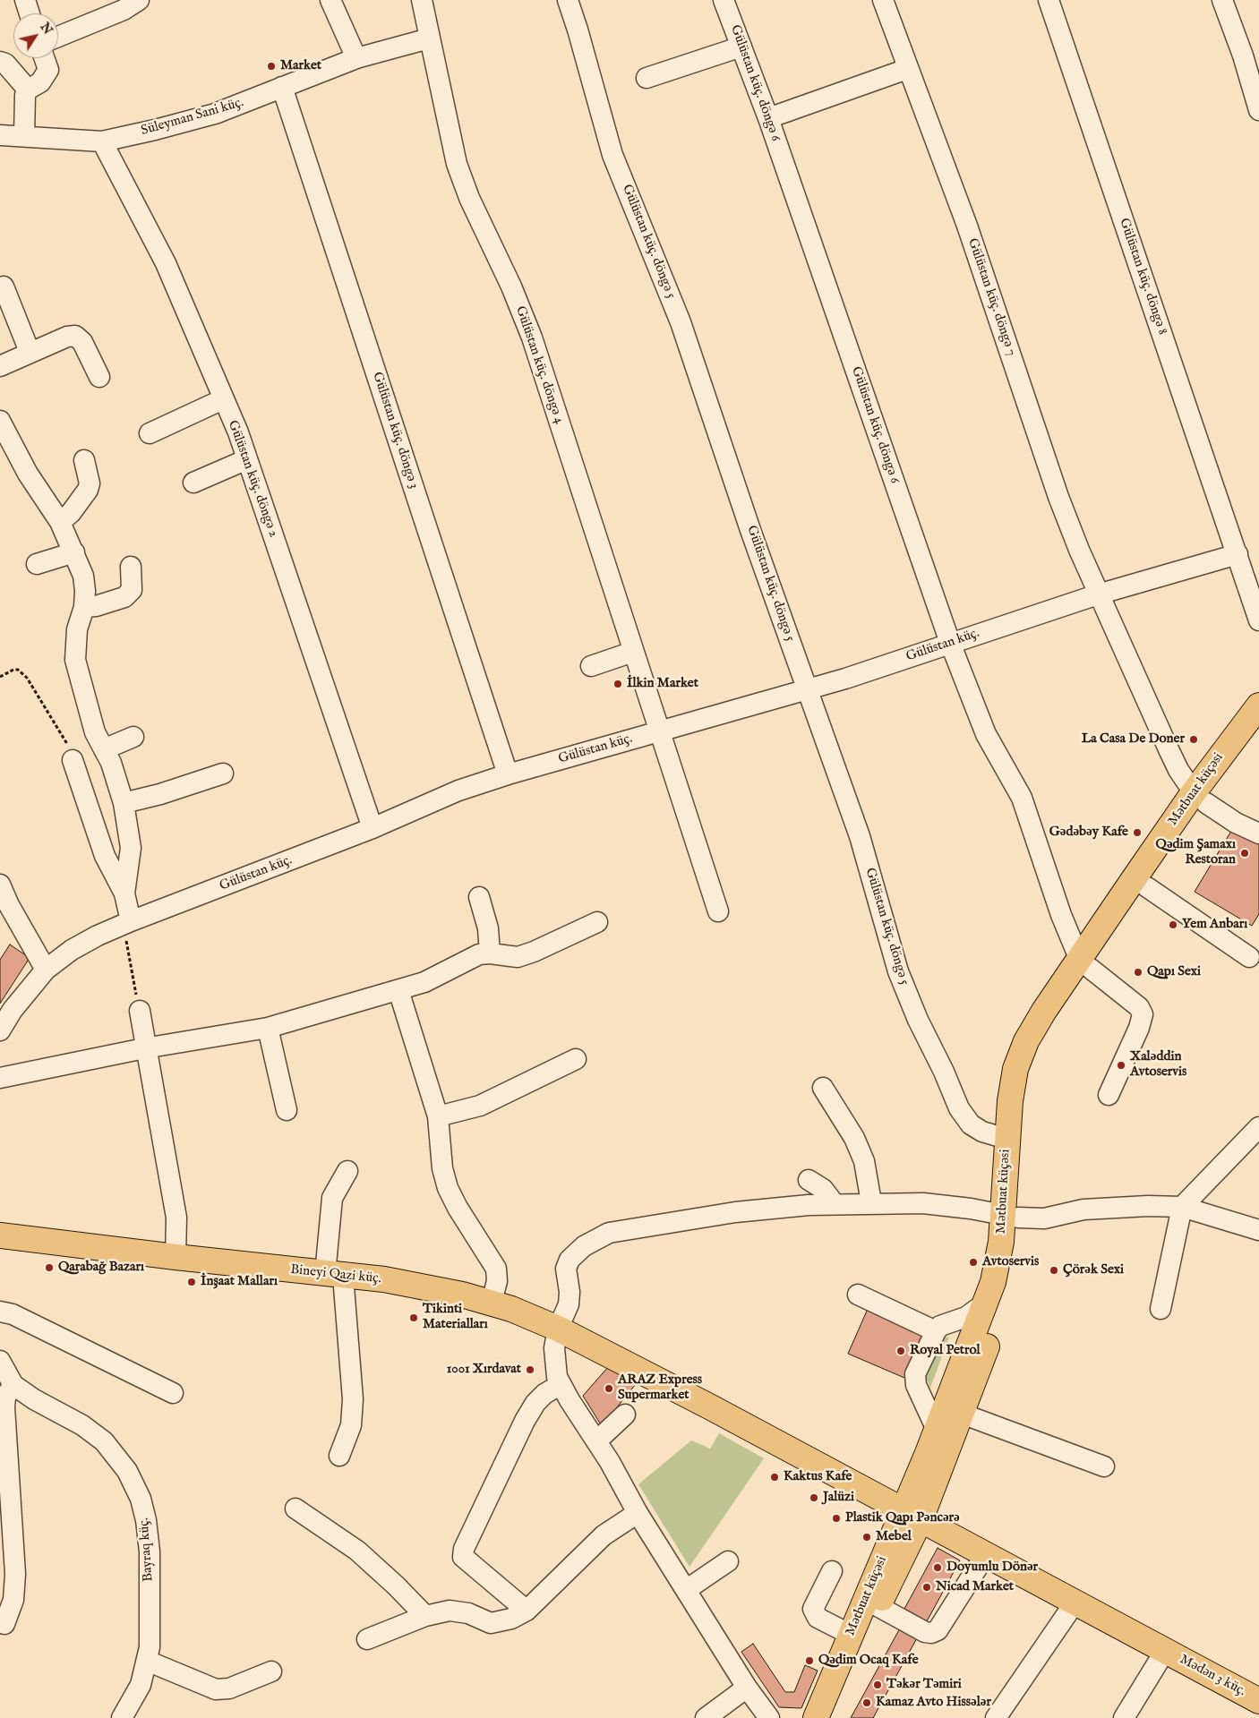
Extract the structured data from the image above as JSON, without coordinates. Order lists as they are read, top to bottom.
{
  "streets": {
    "main road": ["Mətbuat küçəsi", "Bineyi Qazi küç.", "Mədən 3 küç."],
    "street": [
      "Gülüstan küç. döngə 6",
      "Süleyman Sani küç.",
      "Gülüstan küç. döngə 5",
      "Gülüstan küç. döngə 8",
      "Gülüstan küç. döngə 7",
      "Gülüstan küç. döngə 4",
      "Gülüstan küç. döngə 3",
      "Gülüstan küç. döngə 2",
      "Gülüstan küç.",
      "Bayraq küç."
    ]
  },
  "crossings": [
    ["Gülüstan küç. döngə 6", "Gülüstan küç."],
    ["Gülüstan küç. döngə 6", "Mətbuat küçəsi"],
    ["Süleyman Sani küç.", "Gülüstan küç. döngə 4"],
    ["Süleyman Sani küç.", "Gülüstan küç. döngə 3"],
    ["Süleyman Sani küç.", "Gülüstan küç. döngə 2"],
    ["Gülüstan küç. döngə 5", "Gülüstan küç."],
    ["Gülüstan küç. döngə 5", "Mətbuat küçəsi"],
    ["Gülüstan küç. döngə 8", "Gülüstan küç."],
    ["Gülüstan küç. döngə 7", "Gülüstan küç."],
    ["Gülüstan küç. döngə 7", "Mətbuat küçəsi"],
    ["Gülüstan küç. döngə 4", "Gülüstan küç."],
    ["Gülüstan küç. döngə 3", "Gülüstan küç."],
    ["Gülüstan küç. döngə 2", "Gülüstan küç."],
    ["Mətbuat küçəsi", "Bineyi Qazi küç."],
    ["Mətbuat küçəsi", "Mədən 3 küç."],
    ["Bineyi Qazi küç.", "Mədən 3 küç."]
  ],
  "places": [
    "Market",
    "İlkin Market",
    "La Casa De Doner",
    "Gədəbəy Kafe",
    "Qədim Şamaxı Restoran",
    "Yem Anbarı",
    "Qapı Sexi",
    "Xaləddin Avtoservis",
    "Avtoservis",
    "Qarabağ Bazarı",
    "Çörək Sexi",
    "İnşaat Malları",
    "Tikinti Materialları",
    "Royal Petrol",
    "1001 Xırdavat",
    "ARAZ Express Supermarket",
    "Kaktus Kafe",
    "Jalüzi",
    "Plastik Qapı Pəncərə",
    "Mebel",
    "Doyumlu Dönər",
    "Nicad Market",
    "Qədim Ocaq Kafe",
    "Təkər Təmiri",
    "Kamaz Avto Hissələr"
  ],
  "north": "top right"
}
